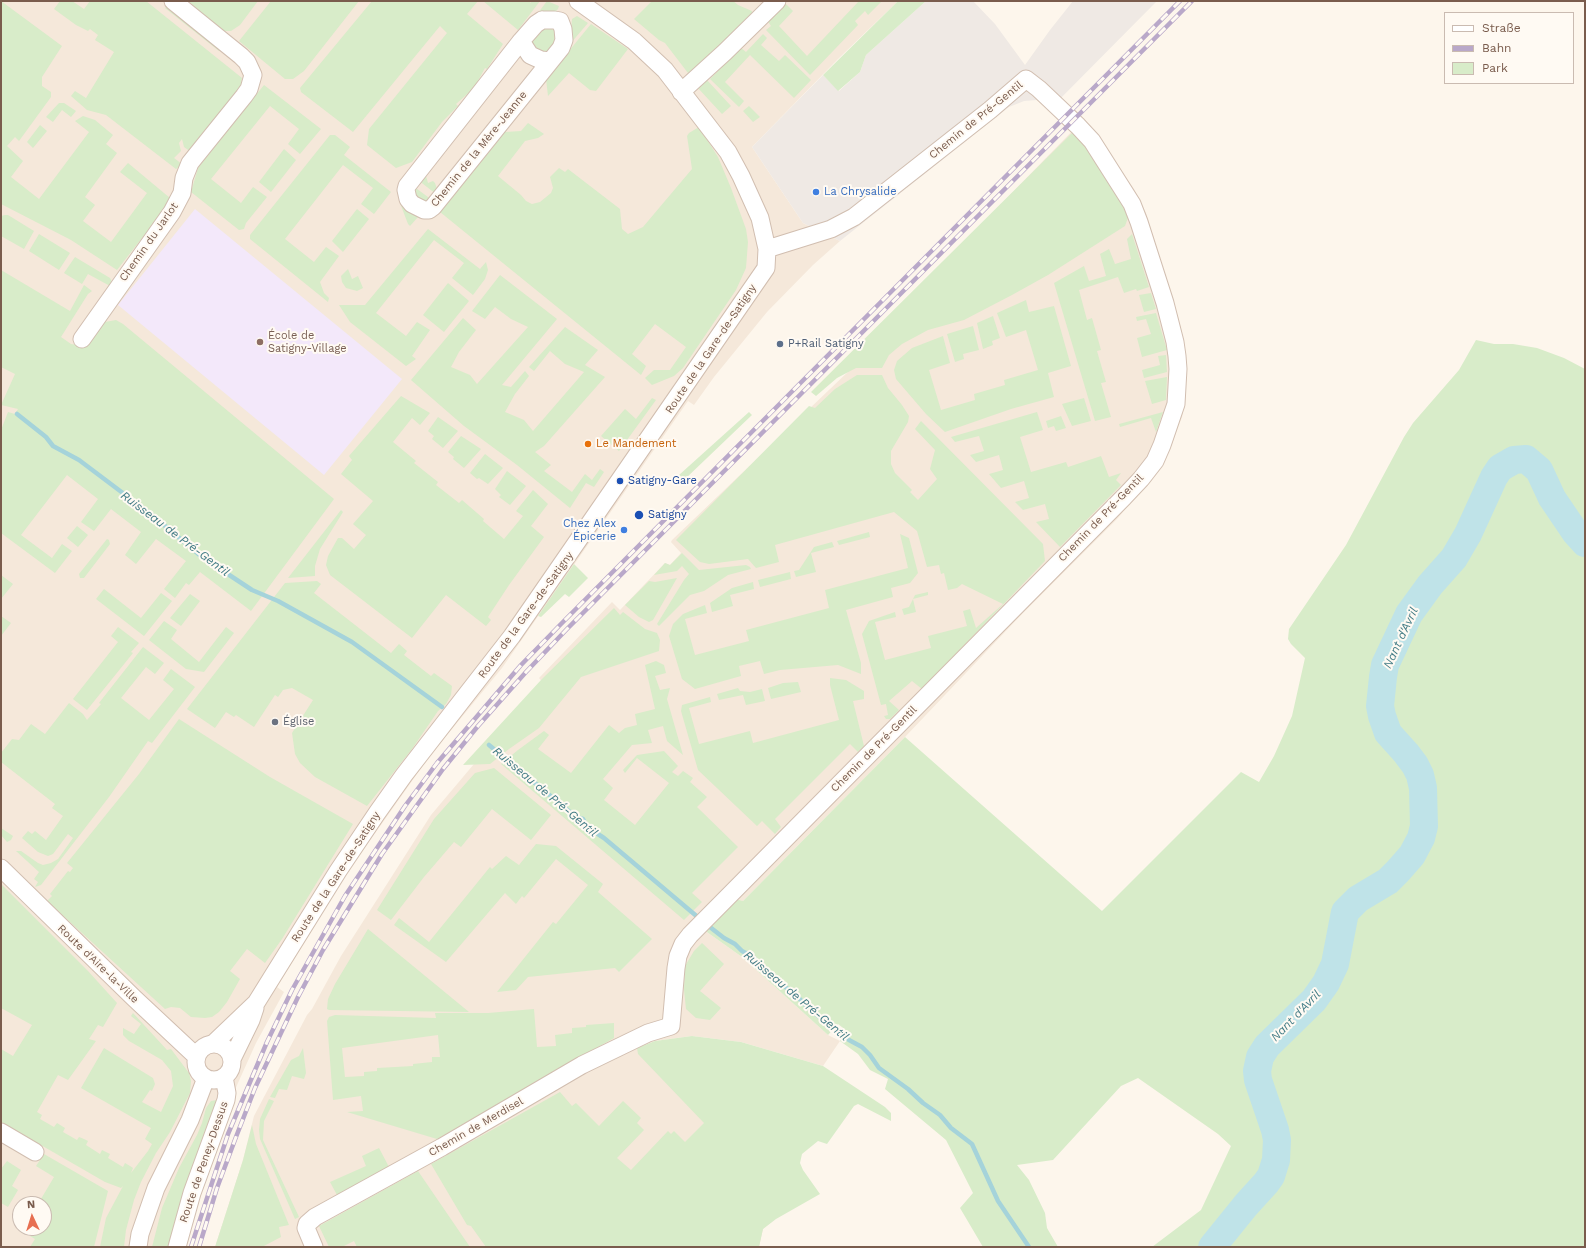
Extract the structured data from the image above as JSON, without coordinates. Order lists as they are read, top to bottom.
{
  "streets": {
    "street": [
      "Chemin de Pré-Gentil",
      "Chemin de la Mère-Jeanne",
      "Chemin du Jarlot",
      "Route de la Gare-de-Satigny",
      "Route d'Aire-la-Ville",
      "Chemin de Merdisel",
      "Route de Peney-Dessus"
    ]
  },
  "crossings": [
    ["Chemin de Pré-Gentil", "Route de la Gare-de-Satigny"],
    ["Chemin de Pré-Gentil", "Chemin de Merdisel"],
    ["Route de la Gare-de-Satigny", "Route d'Aire-la-Ville"],
    ["Route de la Gare-de-Satigny", "Route de Peney-Dessus"],
    ["Route d'Aire-la-Ville", "Route de Peney-Dessus"]
  ],
  "water": ["Ruisseau de Pré-Gentil", "Nant d'Avril"],
  "places": [
    "La Chrysalide",
    "École de Satigny-Village",
    "P+Rail Satigny",
    "Le Mandement",
    "Satigny-Gare",
    "Satigny",
    "Chez Alex Épicerie",
    "Église"
  ],
  "legend": ["Straße", "Bahn", "Park"],
  "north": "top"
}
